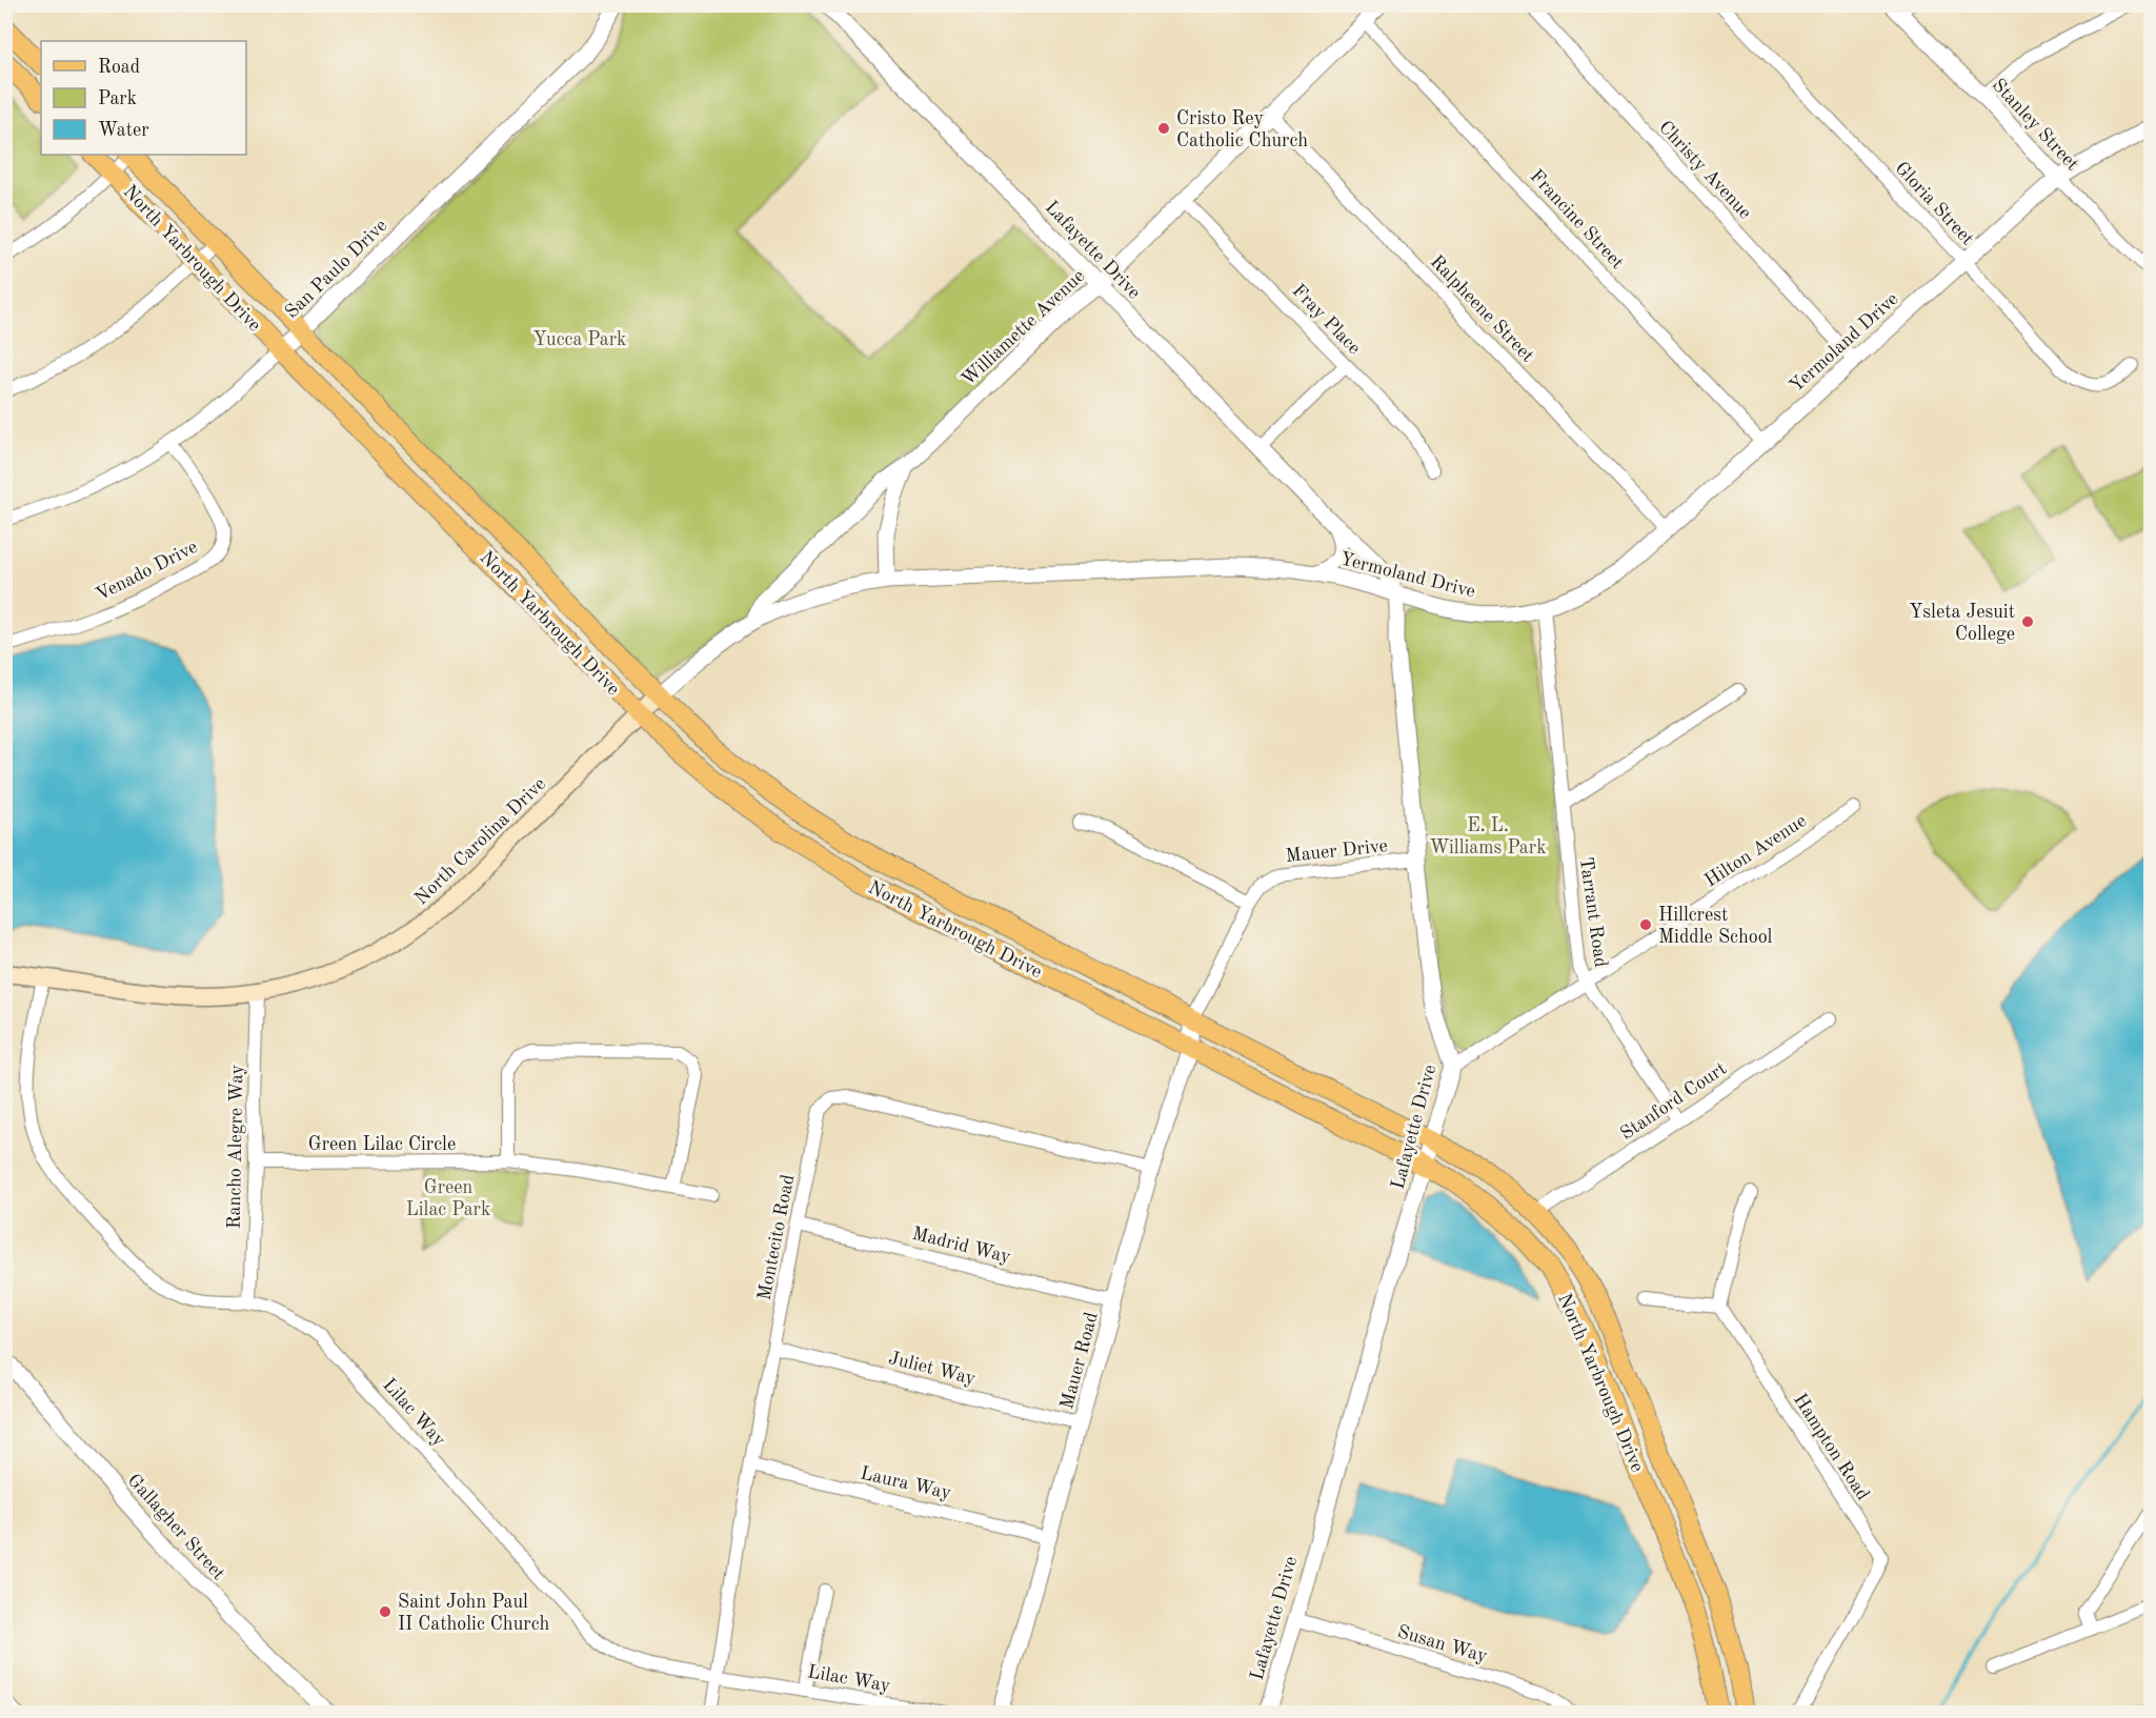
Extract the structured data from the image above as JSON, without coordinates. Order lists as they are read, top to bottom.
{
  "streets": {
    "main road": ["North Yarbrough Drive", "North Carolina Drive"],
    "street": [
      "Stanley Street",
      "Christy Avenue",
      "Gloria Street",
      "Francine Street",
      "Lafayette Drive",
      "San Paulo Drive",
      "Ralpheene Street",
      "Fray Place",
      "Williamette Avenue",
      "Yermoland Drive",
      "Venado Drive",
      "Mauer Drive",
      "Hilton Avenue",
      "Tarrant Road",
      "Stanford Court",
      "Green Lilac Circle",
      "Rancho Alegre Way",
      "Montecito Road",
      "Madrid Way",
      "Mauer Road",
      "Juliet Way",
      "Lilac Way",
      "Hampton Road",
      "Laura Way",
      "Gallagher Street",
      "Susan Way"
    ]
  },
  "crossings": [
    ["Stanley Street", "Yermoland Drive"],
    ["Christy Avenue", "Yermoland Drive"],
    ["Gloria Street", "Yermoland Drive"],
    ["Francine Street", "Williamette Avenue"],
    ["Francine Street", "Yermoland Drive"],
    ["Lafayette Drive", "North Yarbrough Drive"],
    ["Lafayette Drive", "Williamette Avenue"],
    ["Lafayette Drive", "Yermoland Drive"],
    ["Lafayette Drive", "Mauer Drive"],
    ["Lafayette Drive", "Hilton Avenue"],
    ["Lafayette Drive", "Susan Way"],
    ["North Yarbrough Drive", "San Paulo Drive"],
    ["North Yarbrough Drive", "Williamette Avenue"],
    ["North Yarbrough Drive", "North Carolina Drive"],
    ["North Yarbrough Drive", "Mauer Drive"],
    ["North Yarbrough Drive", "Stanford Court"],
    ["North Yarbrough Drive", "Mauer Road"],
    ["San Paulo Drive", "Venado Drive"],
    ["Ralpheene Street", "Williamette Avenue"],
    ["Ralpheene Street", "Yermoland Drive"],
    ["Fray Place", "Williamette Avenue"],
    ["Williamette Avenue", "Yermoland Drive"],
    ["Williamette Avenue", "North Carolina Drive"],
    ["Yermoland Drive", "Tarrant Road"],
    ["North Carolina Drive", "Rancho Alegre Way"],
    ["North Carolina Drive", "Lilac Way"],
    ["Mauer Drive", "Mauer Road"],
    ["Hilton Avenue", "Tarrant Road"],
    ["Tarrant Road", "Stanford Court"],
    ["Green Lilac Circle", "Rancho Alegre Way"],
    ["Rancho Alegre Way", "Lilac Way"],
    ["Montecito Road", "Madrid Way"],
    ["Montecito Road", "Mauer Road"],
    ["Montecito Road", "Juliet Way"],
    ["Montecito Road", "Lilac Way"],
    ["Montecito Road", "Laura Way"],
    ["Madrid Way", "Mauer Road"],
    ["Mauer Road", "Juliet Way"],
    ["Mauer Road", "Laura Way"]
  ],
  "parks": ["Yucca Park", "E. L. Williams Park", "Green Lilac Park"],
  "places": [
    "Cristo Rey Catholic Church",
    "Ysleta Jesuit College",
    "Hillcrest Middle School",
    "Saint John Paul II Catholic Church"
  ],
  "legend": ["Road", "Park", "Water"]
}
